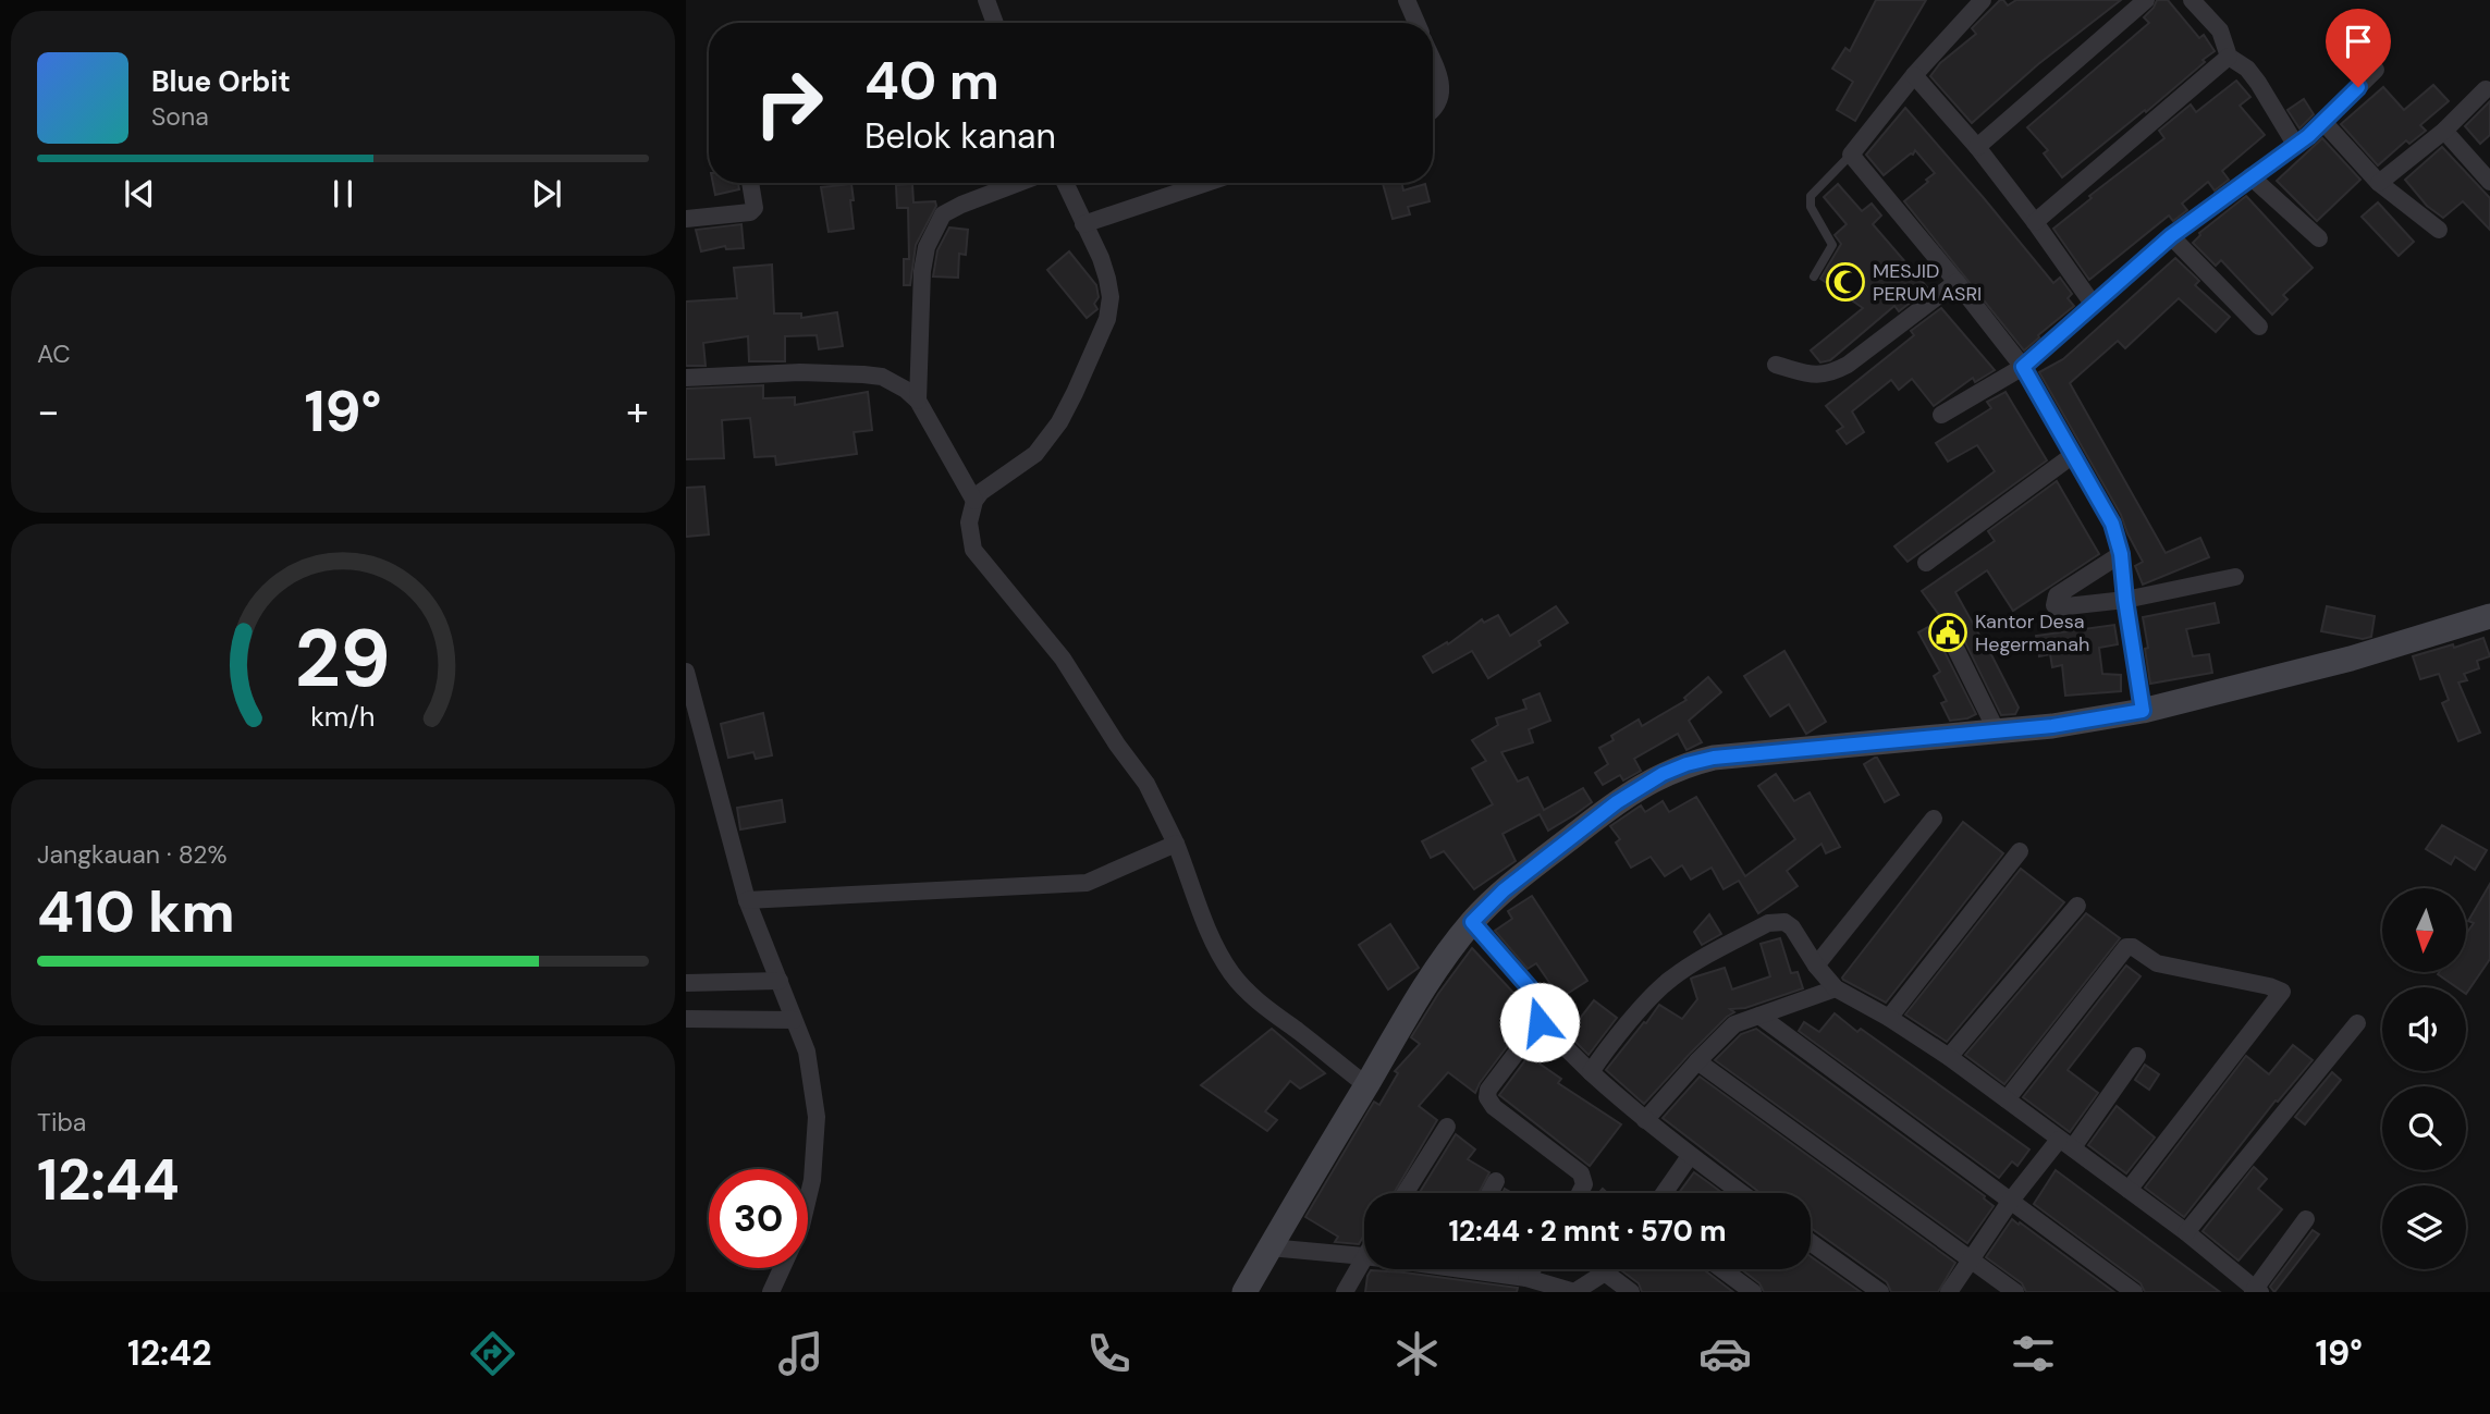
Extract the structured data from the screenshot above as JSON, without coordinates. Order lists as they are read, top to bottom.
{
  "places": {
    "mosque": ["MESJID PERUM ASRI"],
    "public building": ["Kantor Desa Hegermanah"]
  },
  "north": "bottom",
  "page": {
    "turn": ["40 m", "Belok kanan"],
    "song": ["Blue Orbit", "Sona"],
    "tile": [
      "AC",
      ["Jangkauan · 82%", "410 km"],
      ["Tiba", "12:44"]
    ],
    "heat": ["−", "19°", "+"],
    "limit": "30",
    "trip": "12:44 · 2 mnt · 570 m",
    "tabs": ["12:42", "19°"],
    "gauge": ["29", "km/h"]
  }
}
